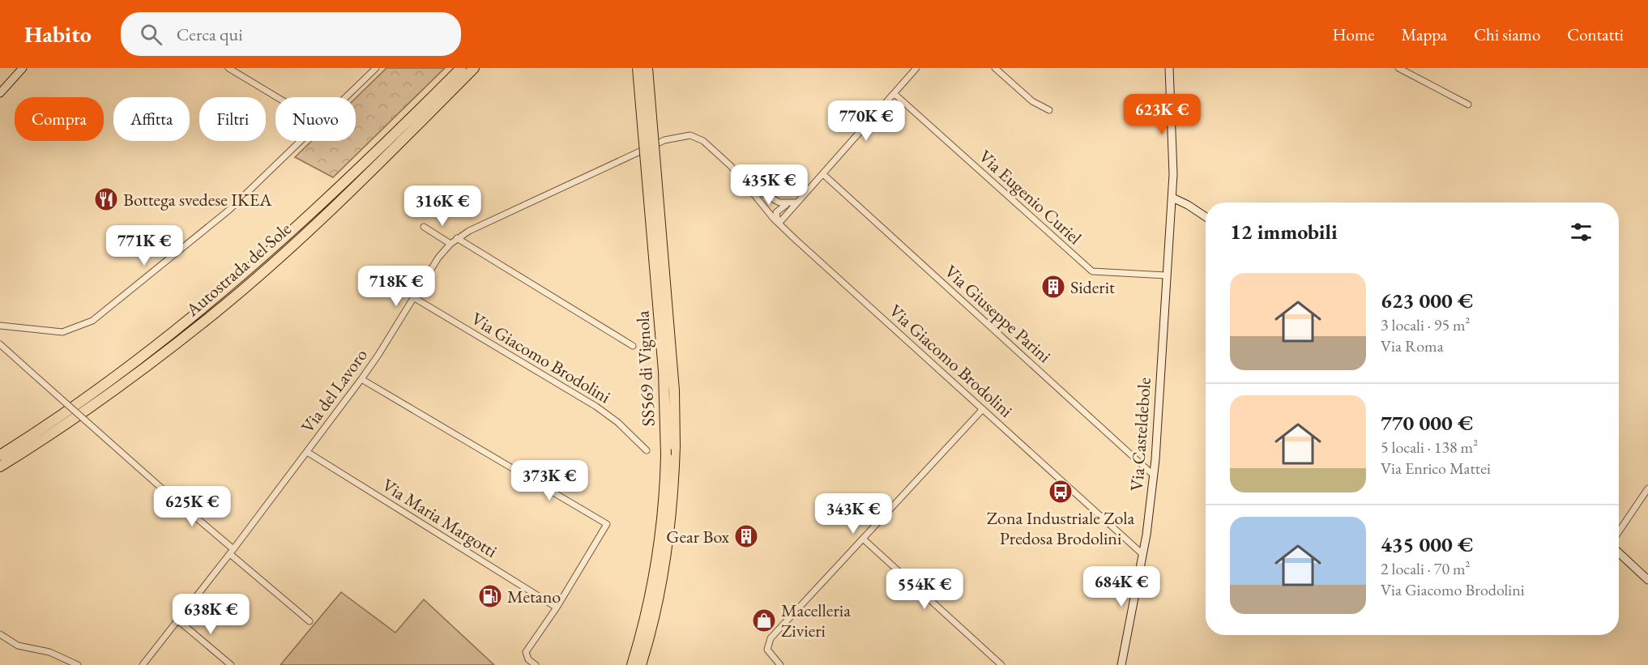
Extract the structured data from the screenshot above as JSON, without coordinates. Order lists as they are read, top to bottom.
{
  "streets": {
    "highway": ["Autostrada del Sole", "SS569 di Vignola"],
    "street": [
      "Via Eugenio Curiel",
      "Via Giuseppe Parini",
      "Via Giacomo Brodolini",
      "Via del Lavoro",
      "Via Casteldebole",
      "Via Maria Margotti"
    ]
  },
  "crossings": [
    ["Via Eugenio Curiel", "Via Casteldebole"],
    ["Via Giuseppe Parini", "Via Casteldebole"],
    ["Via Giacomo Brodolini", "Via del Lavoro"],
    ["Via Giacomo Brodolini", "Via Casteldebole"],
    ["Via del Lavoro", "Via Maria Margotti"]
  ],
  "places": {
    "restaurant": ["Bottega svedese IKEA"],
    "building": ["Siderit", "Gear Box"],
    "bus stop": ["Zona Industriale Zola Predosa Brodolini"],
    "fuel station": ["Metano"],
    "shop": ["Macelleria Zivieri"]
  },
  "page": {
    "header": "Habito",
    "search": "Cerca qui",
    "nav": [
      "Home",
      "Mappa",
      "Chi siamo",
      "Contatti"
    ],
    "price": [
      "623K €",
      "770K €",
      "435K €",
      "316K €",
      "771K €",
      "718K €",
      "373K €",
      "625K €",
      "343K €",
      "684K €",
      "554K €",
      "638K €"
    ],
    "chip": [
      "Compra",
      "Affitta",
      "Filtri",
      "Nuovo"
    ],
    "heading": "12 immobili",
    "list": [
      {
        "name": "623 000 €",
        "note": "3 locali · 95 m² · Via Roma"
      },
      {
        "name": "770 000 €",
        "note": "5 locali · 138 m² · Via Enrico Mattei"
      },
      {
        "name": "435 000 €",
        "note": "2 locali · 70 m² · Via Giacomo Brodolini"
      }
    ]
  }
}
